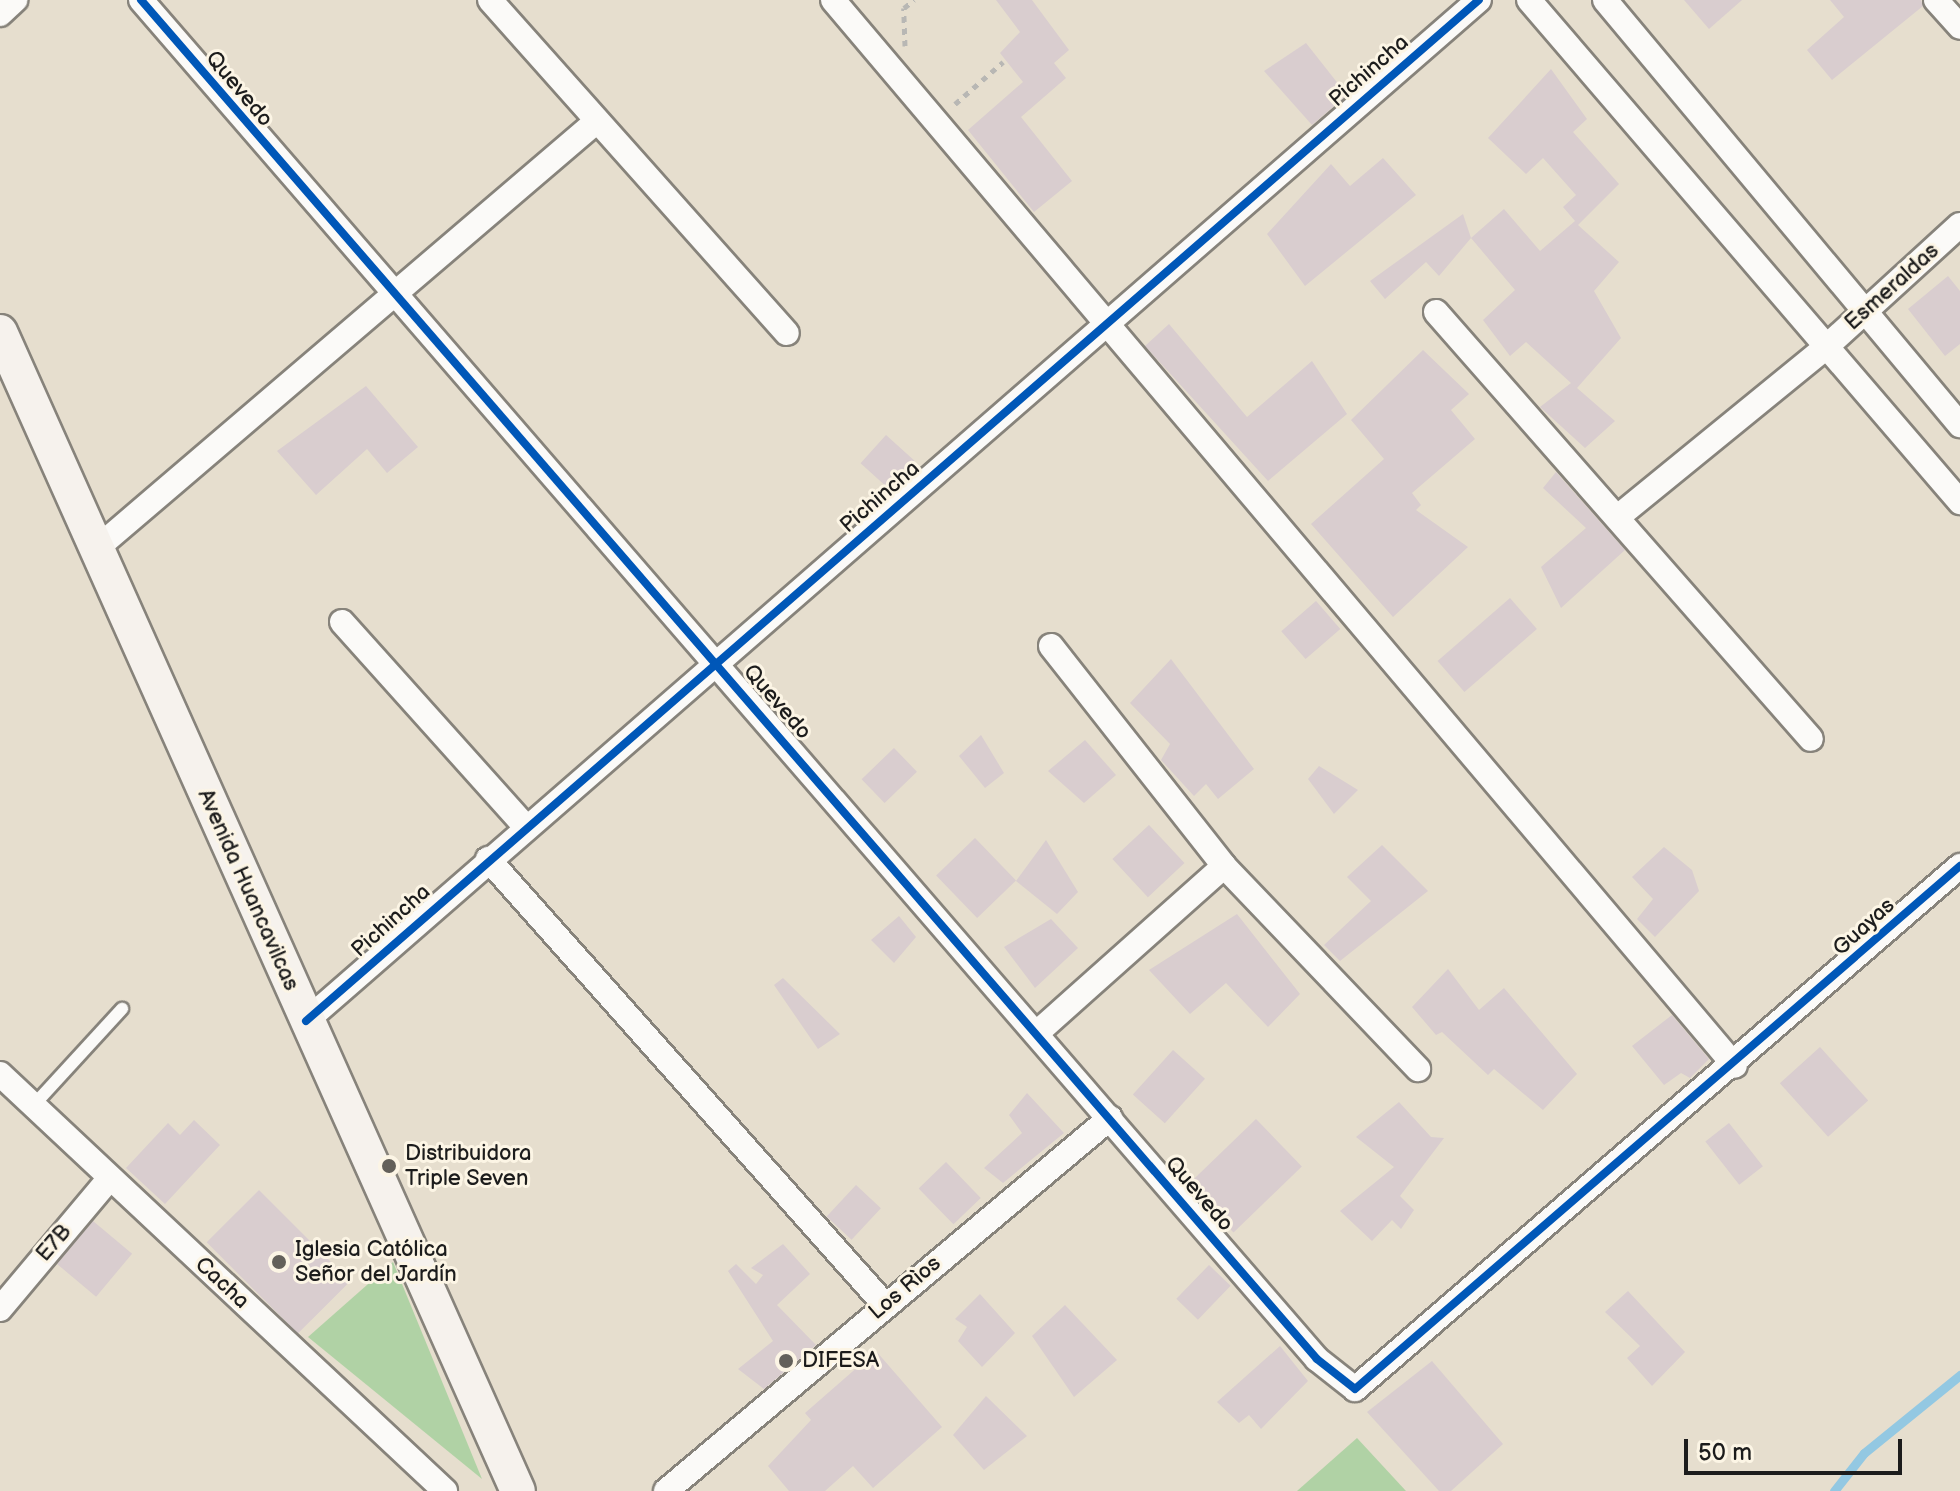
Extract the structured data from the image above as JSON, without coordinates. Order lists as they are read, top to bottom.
{
  "streets": {
    "street": [
      "Pichincha",
      "Quevedo",
      "Esmeraldas",
      "Avenida Huancavilcas",
      "Guayas",
      "E7B",
      "Cacha",
      "Los Rìos"
    ]
  },
  "crossings": [
    ["Pichincha", "Quevedo"],
    ["Pichincha", "Avenida Huancavilcas"],
    ["Quevedo", "Guayas"],
    ["Quevedo", "Los Rìos"],
    ["E7B", "Cacha"]
  ],
  "places": ["Distribuidora Triple Seven", "Iglesia Católica Señor del Jardín", "DIFESA"],
  "scale_bar": "50 m"
}
